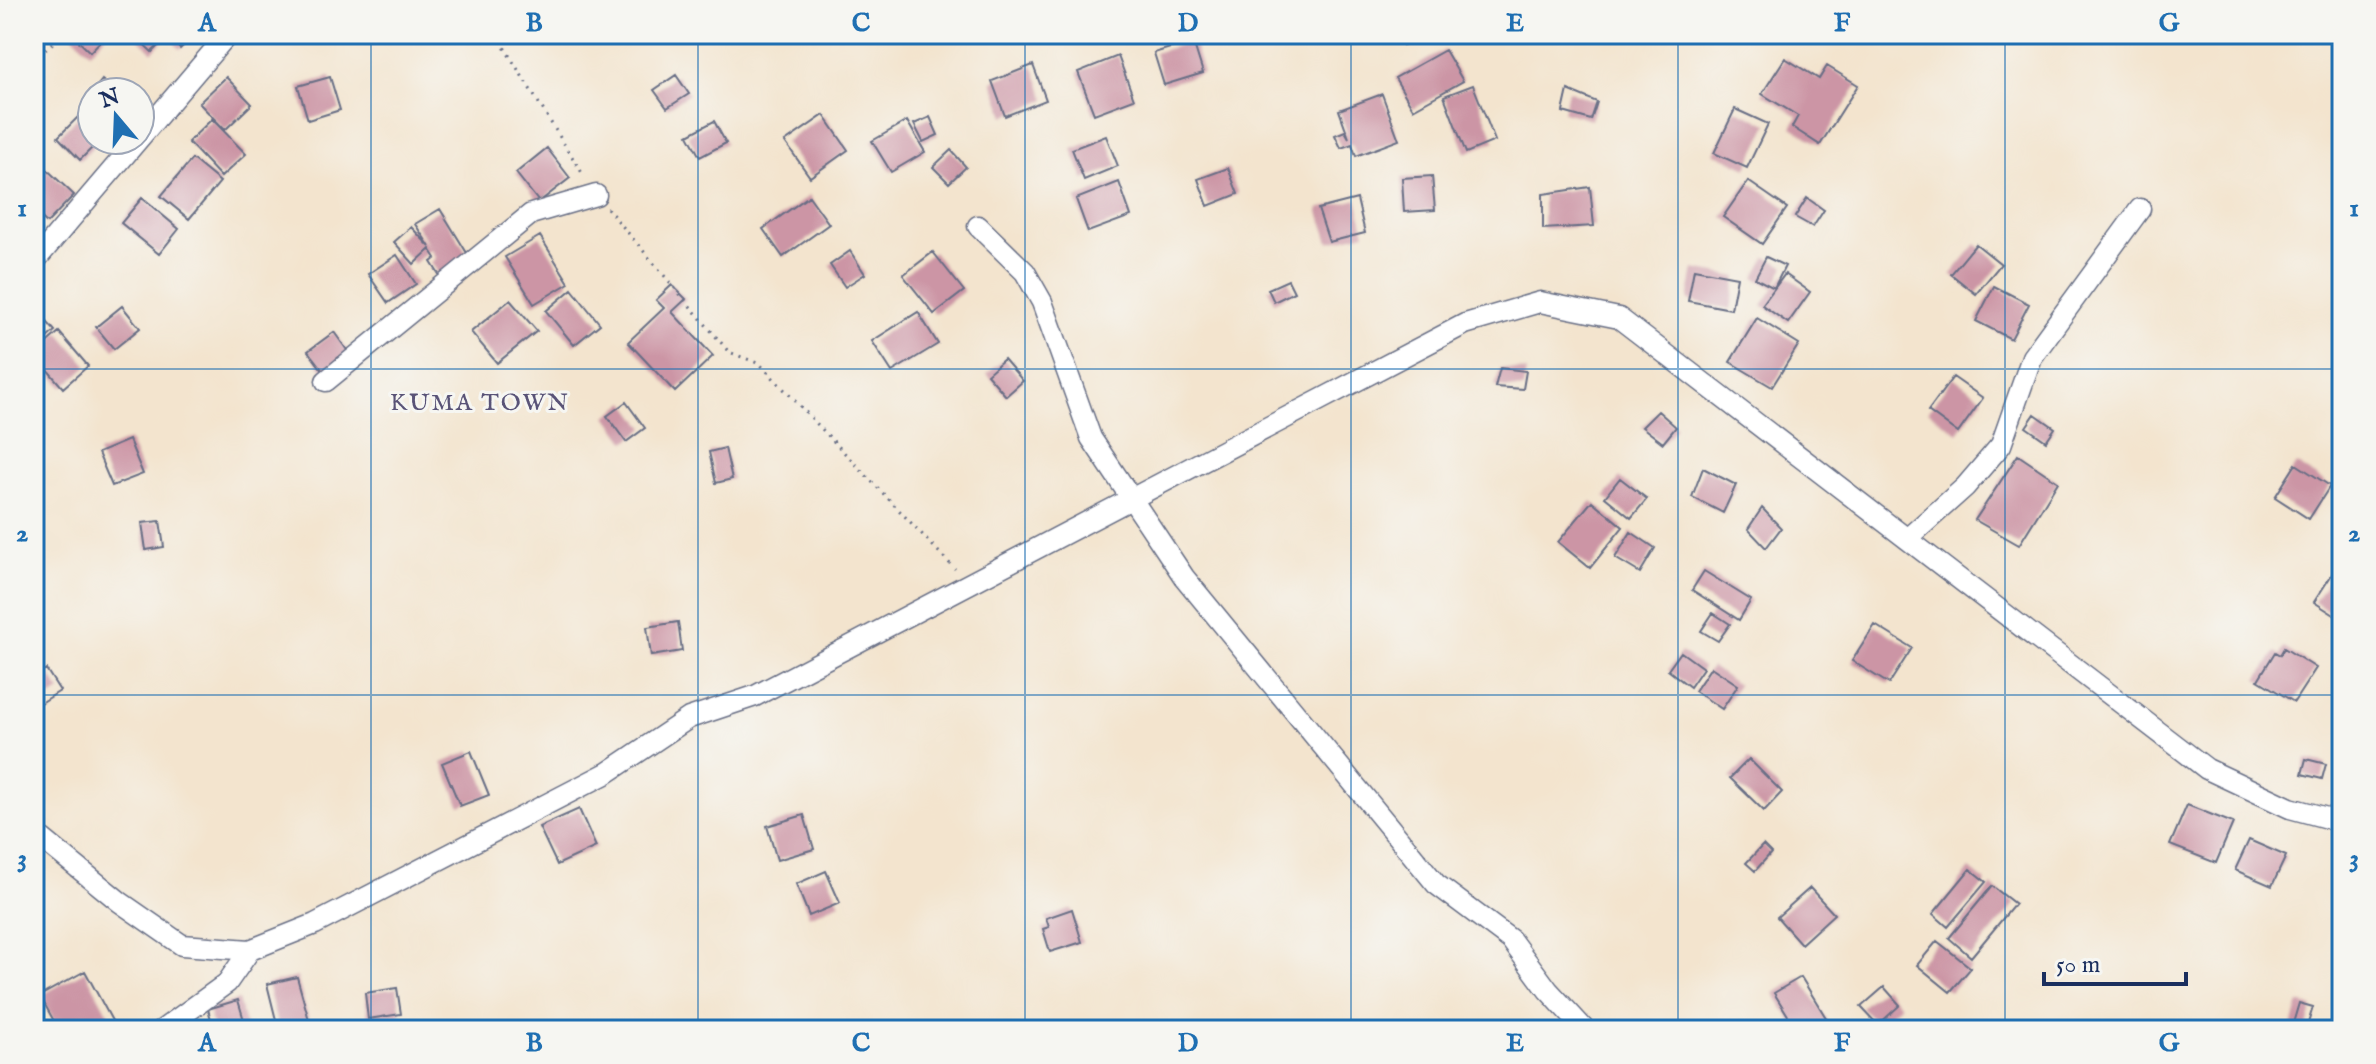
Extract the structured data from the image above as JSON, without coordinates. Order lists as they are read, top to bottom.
{
  "districts": ["KUMA TOWN"],
  "scale_bar": "50 m",
  "north": "top",
  "grid": {
    "columns": [
      "A",
      "B",
      "C",
      "D",
      "E",
      "F",
      "G"
    ],
    "rows": ["1", "2", "3"]
  }
}
